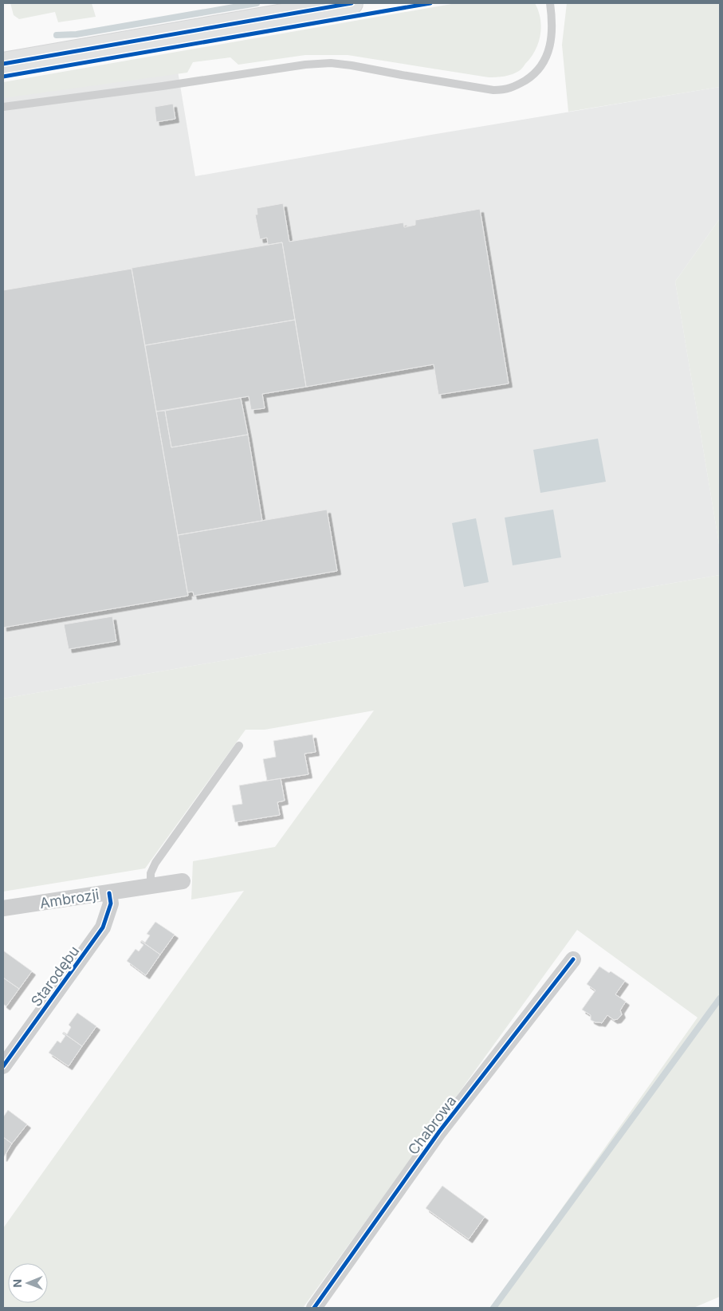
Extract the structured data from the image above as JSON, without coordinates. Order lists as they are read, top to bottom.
{
  "streets": {
    "street": ["Ambrozji", "Starodębu", "Chabrowa"]
  },
  "crossings": [
    ["Ambrozji", "Starodębu"]
  ],
  "north": "left"
}
